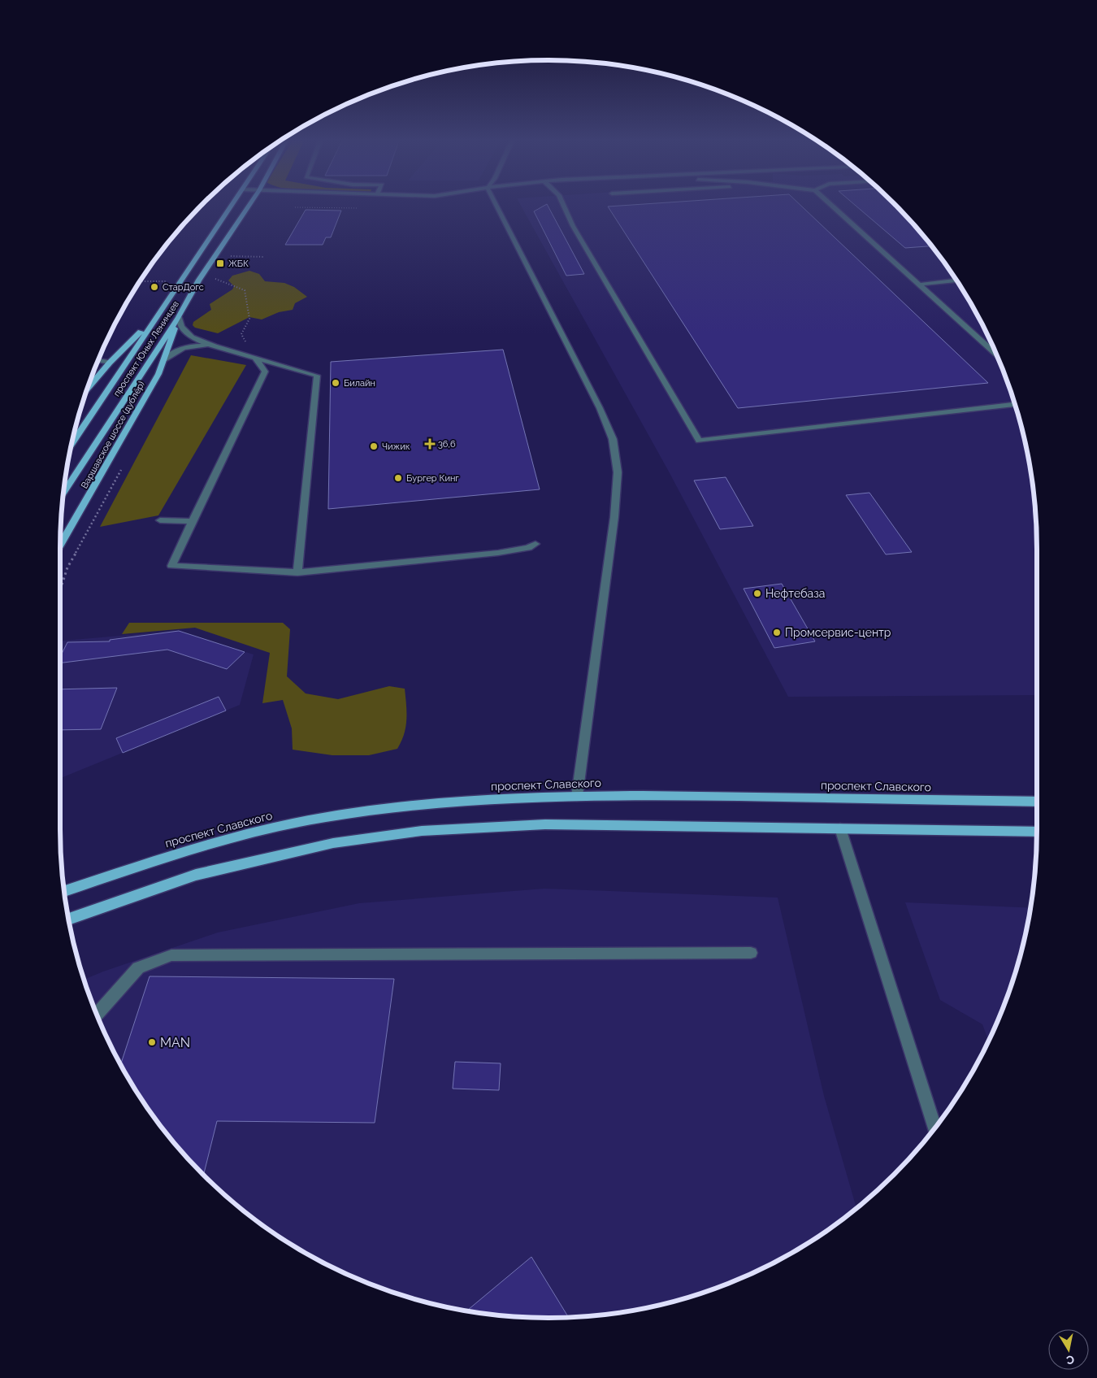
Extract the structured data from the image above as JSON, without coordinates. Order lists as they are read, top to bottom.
{
  "streets": {
    "main road": ["проспект Юных Ленинцев", "Варшавское шоссе (дублёр)", "проспект Славского"]
  },
  "crossings": [
    ["проспект Юных Ленинцев", "Варшавское шоссе (дублёр)"]
  ],
  "places": {
    "transit": ["ЖБК"],
    "other": [
      "СтарДогс",
      "Билайн",
      "Чижик",
      "Бургер Кинг",
      "Нефтебаза",
      "Промсервис-центр",
      "MAN"
    ],
    "health": ["36,6"]
  },
  "north": "bottom"
}
